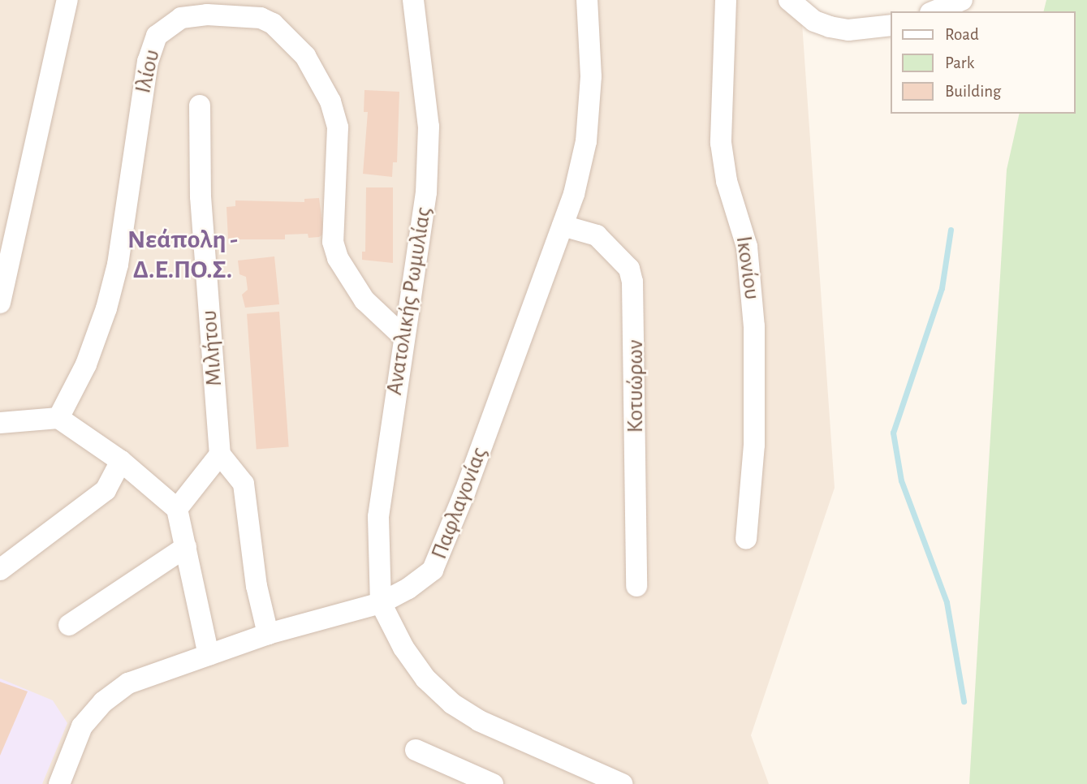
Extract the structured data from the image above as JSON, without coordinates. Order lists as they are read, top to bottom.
{
  "streets": {
    "street": [
      "Ιλίου",
      "Ικονίου",
      "Ανατολικής Ρωμυλίας",
      "Μιλήτου",
      "Κοτυώρων",
      "Παφλαγονίας"
    ]
  },
  "crossings": [
    ["Ιλίου", "Ανατολικής Ρωμυλίας"],
    ["Ανατολικής Ρωμυλίας", "Παφλαγονίας"],
    ["Κοτυώρων", "Παφλαγονίας"]
  ],
  "districts": ["Νεάπολη - Δ.Ε.ΠΟ.Σ."],
  "legend": ["Road", "Park", "Building"]
}
